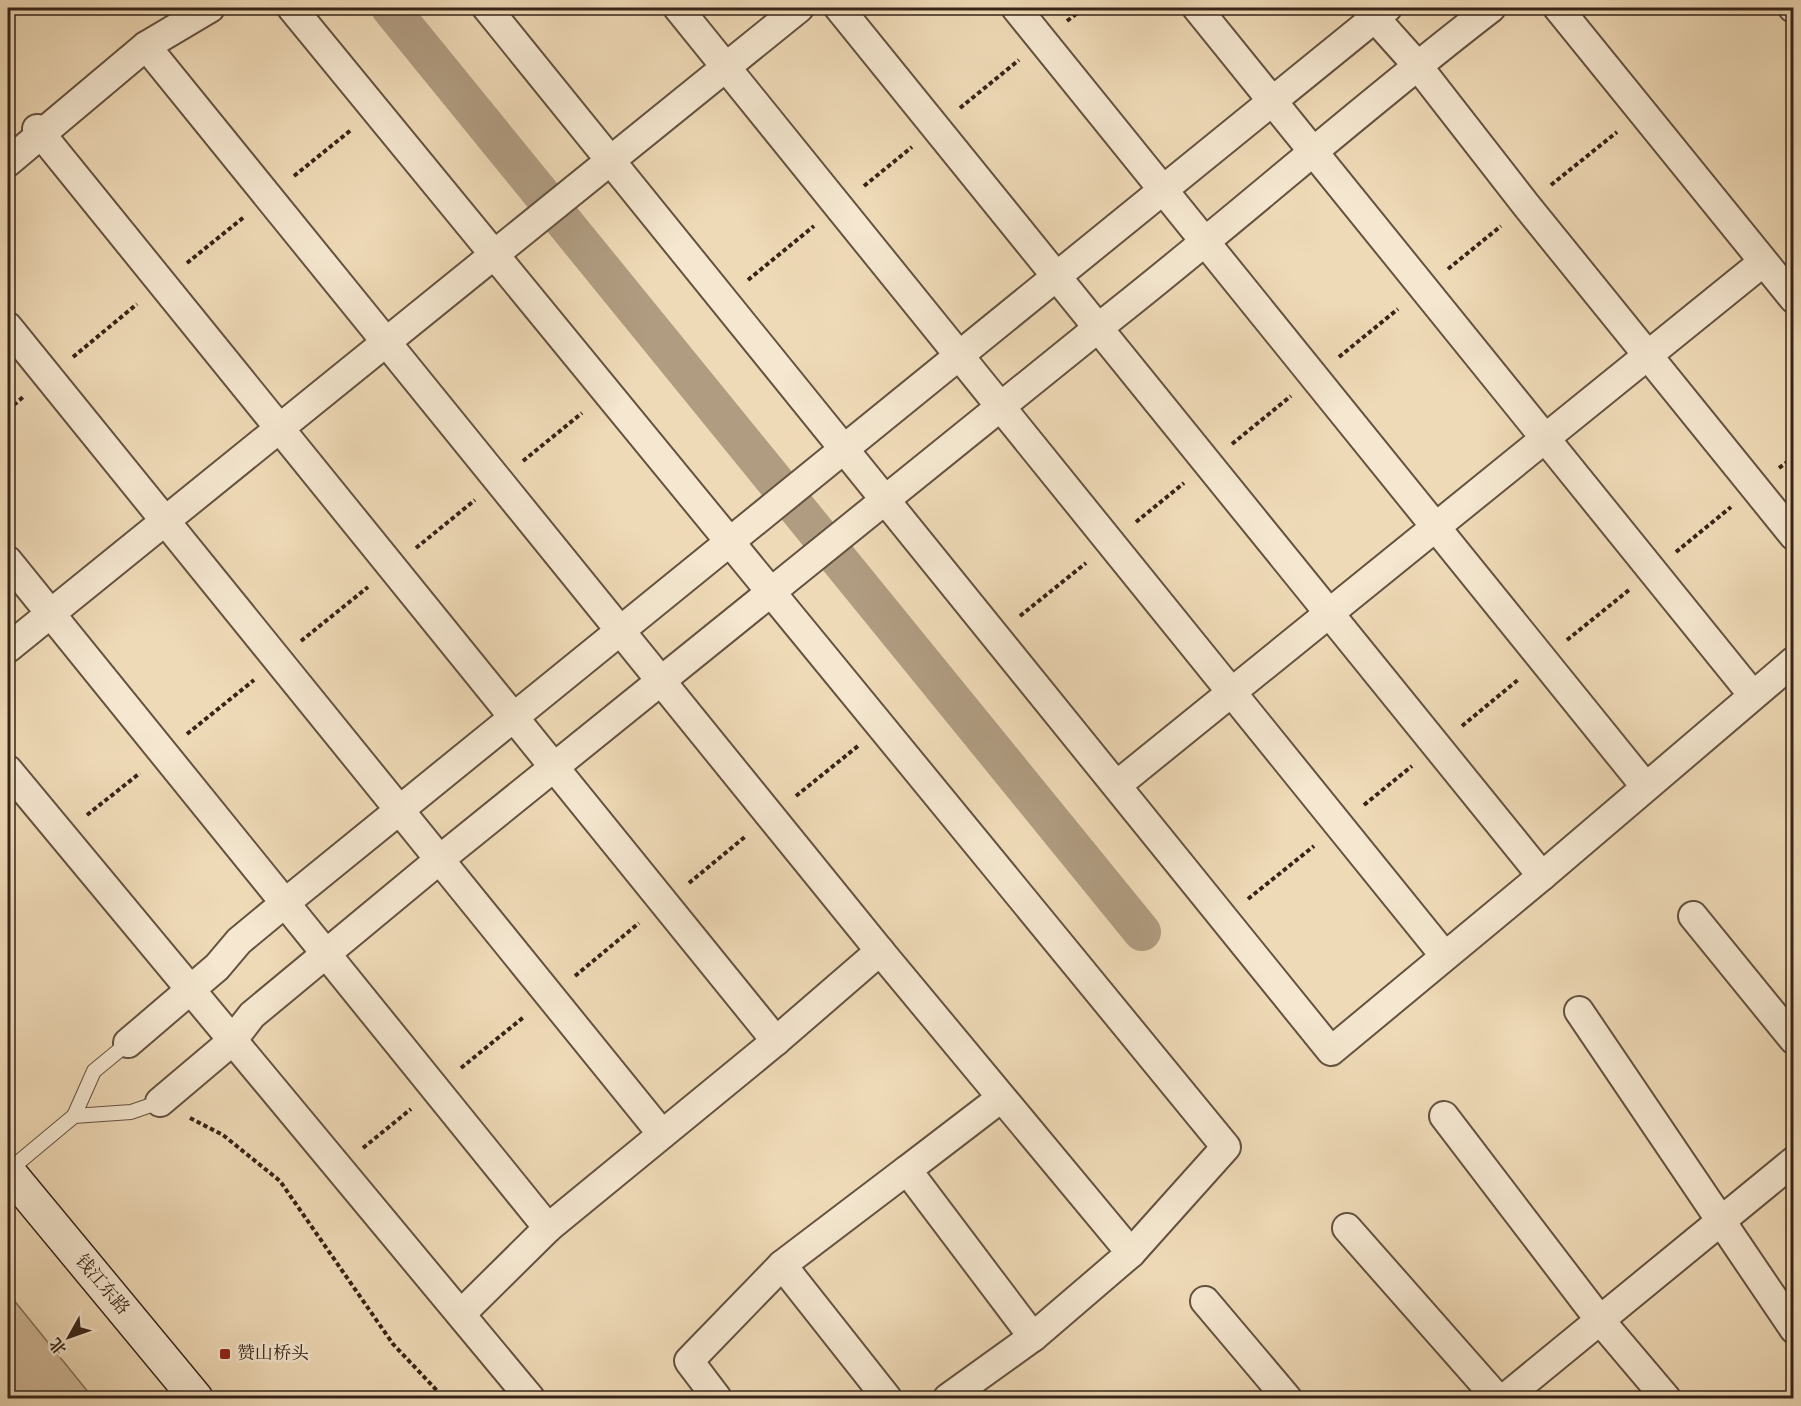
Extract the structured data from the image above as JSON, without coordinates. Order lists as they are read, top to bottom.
{
  "streets": {
    "main road": ["钱江东路"]
  },
  "places": {
    "transit": ["赞山桥头"]
  },
  "north": "bottom left"
}
